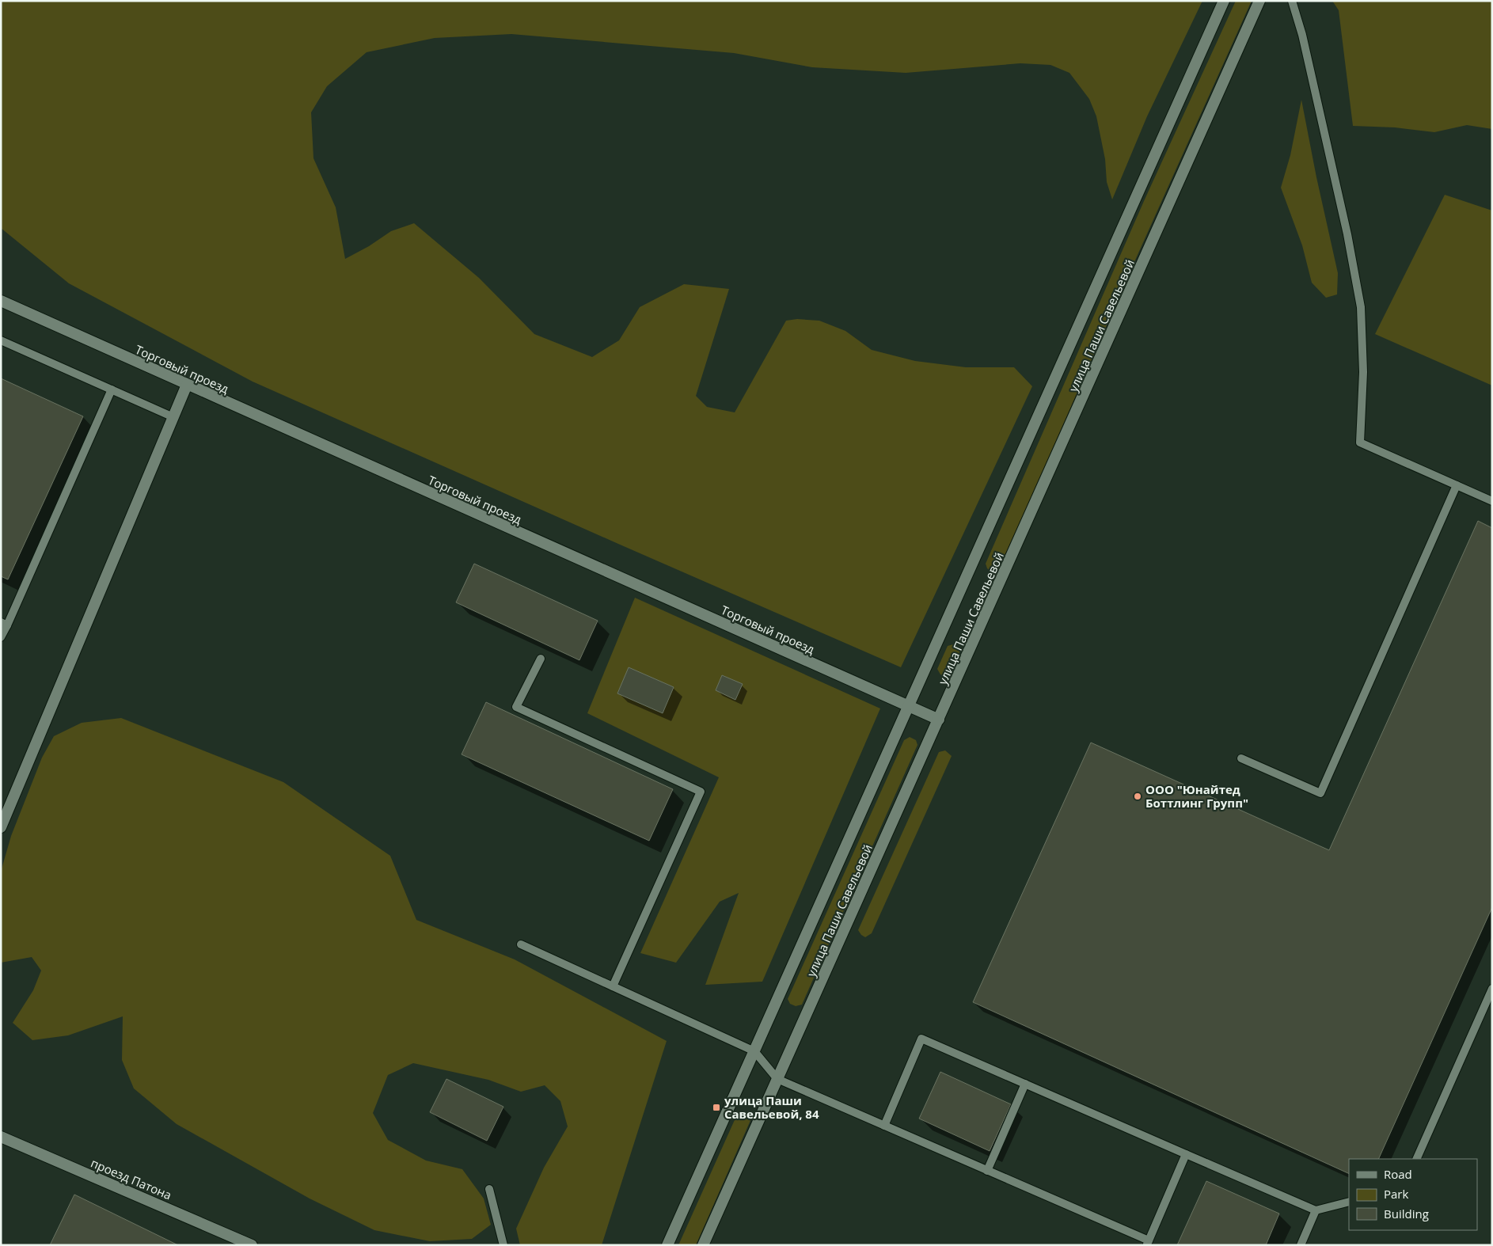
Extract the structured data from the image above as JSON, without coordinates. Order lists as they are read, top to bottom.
{
  "streets": {
    "street": ["улица Паши Савельевой", "Торговый проезд", "проезд Патона"]
  },
  "crossings": [
    ["улица Паши Савельевой", "Торговый проезд"]
  ],
  "places": {
    "other": ["ООО \"Юнайтед Боттлинг Групп\""],
    "transit": ["улица Паши Савельевой, 84"]
  },
  "legend": ["Road", "Park", "Building"]
}
